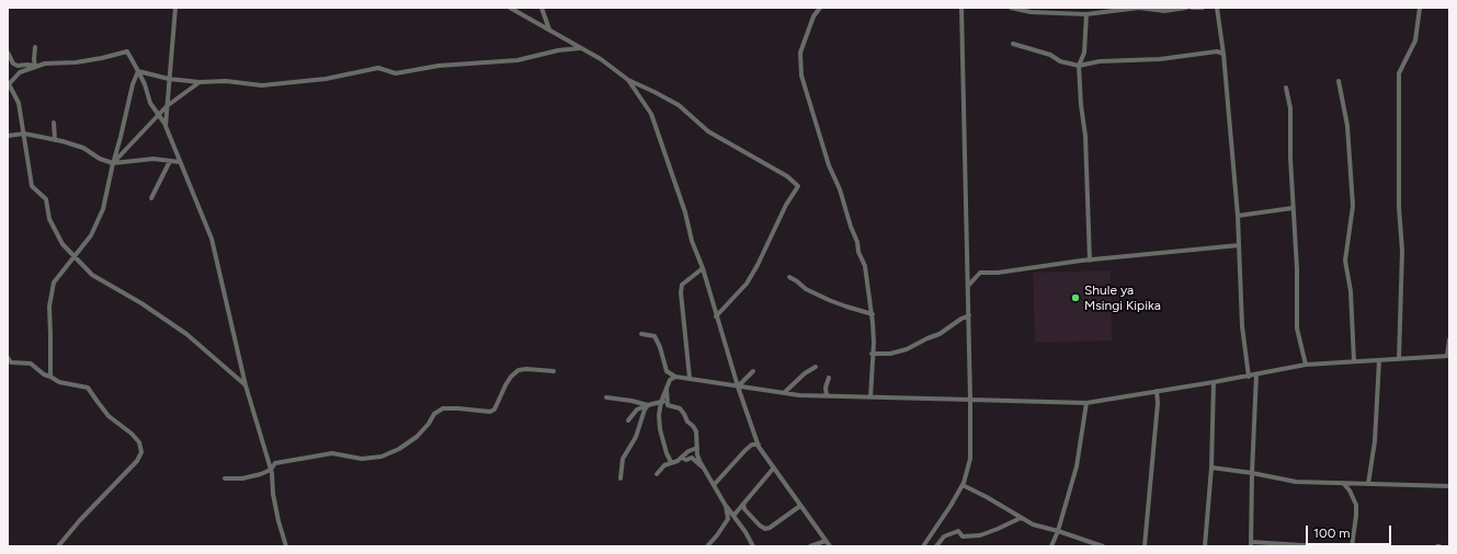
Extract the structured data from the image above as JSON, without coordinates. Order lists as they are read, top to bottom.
{
  "places": ["Shule ya Msingi Kipika"],
  "scale_bar": "100 m"
}
